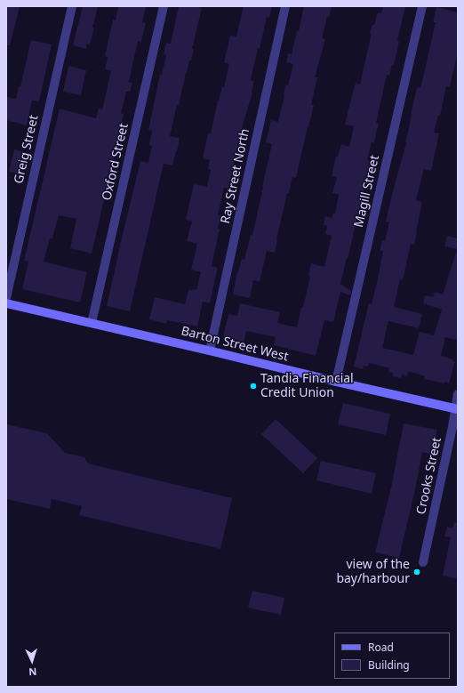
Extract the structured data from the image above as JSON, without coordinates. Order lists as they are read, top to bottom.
{
  "streets": {
    "street": [
      "Greig Street",
      "Oxford Street",
      "Ray Street North",
      "Magill Street",
      "Barton Street West",
      "Crooks Street"
    ]
  },
  "crossings": [
    ["Oxford Street", "Barton Street West"],
    ["Ray Street North", "Barton Street West"],
    ["Magill Street", "Barton Street West"],
    ["Barton Street West", "Crooks Street"]
  ],
  "places": ["Tandia Financial Credit Union", "view of the bay/harbour"],
  "legend": ["Road", "Building"],
  "north": "bottom"
}
